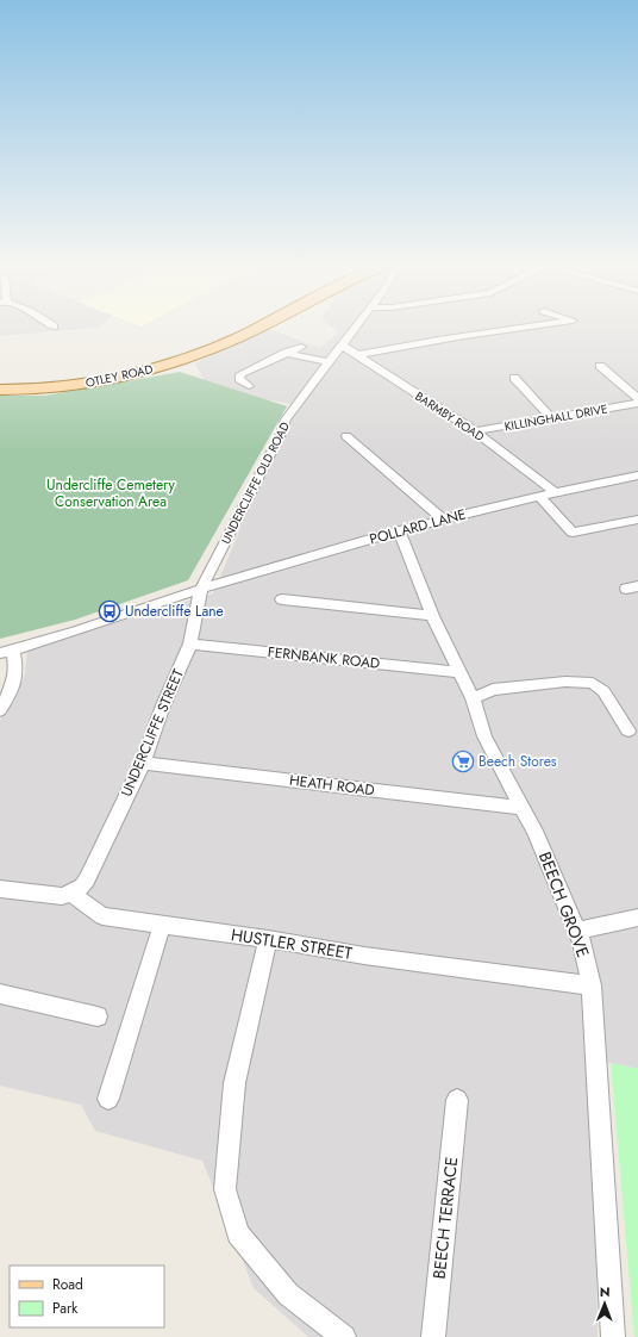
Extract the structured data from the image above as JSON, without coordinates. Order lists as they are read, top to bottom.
{
  "streets": {
    "main road": ["OTLEY ROAD"],
    "street": [
      "BARMBY ROAD",
      "KILLINGHALL DRIVE",
      "UNDERCLIFFE OLD ROAD",
      "POLLARD LANE",
      "FERNBANK ROAD",
      "UNDERCLIFFE STREET",
      "HEATH ROAD",
      "BEECH GROVE",
      "HUSTLER STREET",
      "BEECH TERRACE"
    ]
  },
  "crossings": [
    ["BARMBY ROAD", "KILLINGHALL DRIVE"],
    ["BARMBY ROAD", "UNDERCLIFFE OLD ROAD"],
    ["BARMBY ROAD", "POLLARD LANE"],
    ["UNDERCLIFFE OLD ROAD", "POLLARD LANE"],
    ["UNDERCLIFFE OLD ROAD", "UNDERCLIFFE STREET"],
    ["POLLARD LANE", "UNDERCLIFFE STREET"],
    ["POLLARD LANE", "BEECH GROVE"],
    ["FERNBANK ROAD", "UNDERCLIFFE STREET"],
    ["FERNBANK ROAD", "BEECH GROVE"],
    ["UNDERCLIFFE STREET", "HEATH ROAD"],
    ["UNDERCLIFFE STREET", "HUSTLER STREET"],
    ["HEATH ROAD", "BEECH GROVE"],
    ["BEECH GROVE", "HUSTLER STREET"]
  ],
  "parks": ["Undercliffe Cemetery Conservation Area"],
  "places": {
    "bus stop": ["Undercliffe Lane"],
    "supermarket": ["Beech Stores"]
  },
  "legend": ["Road", "Park"],
  "north": "top"
}
